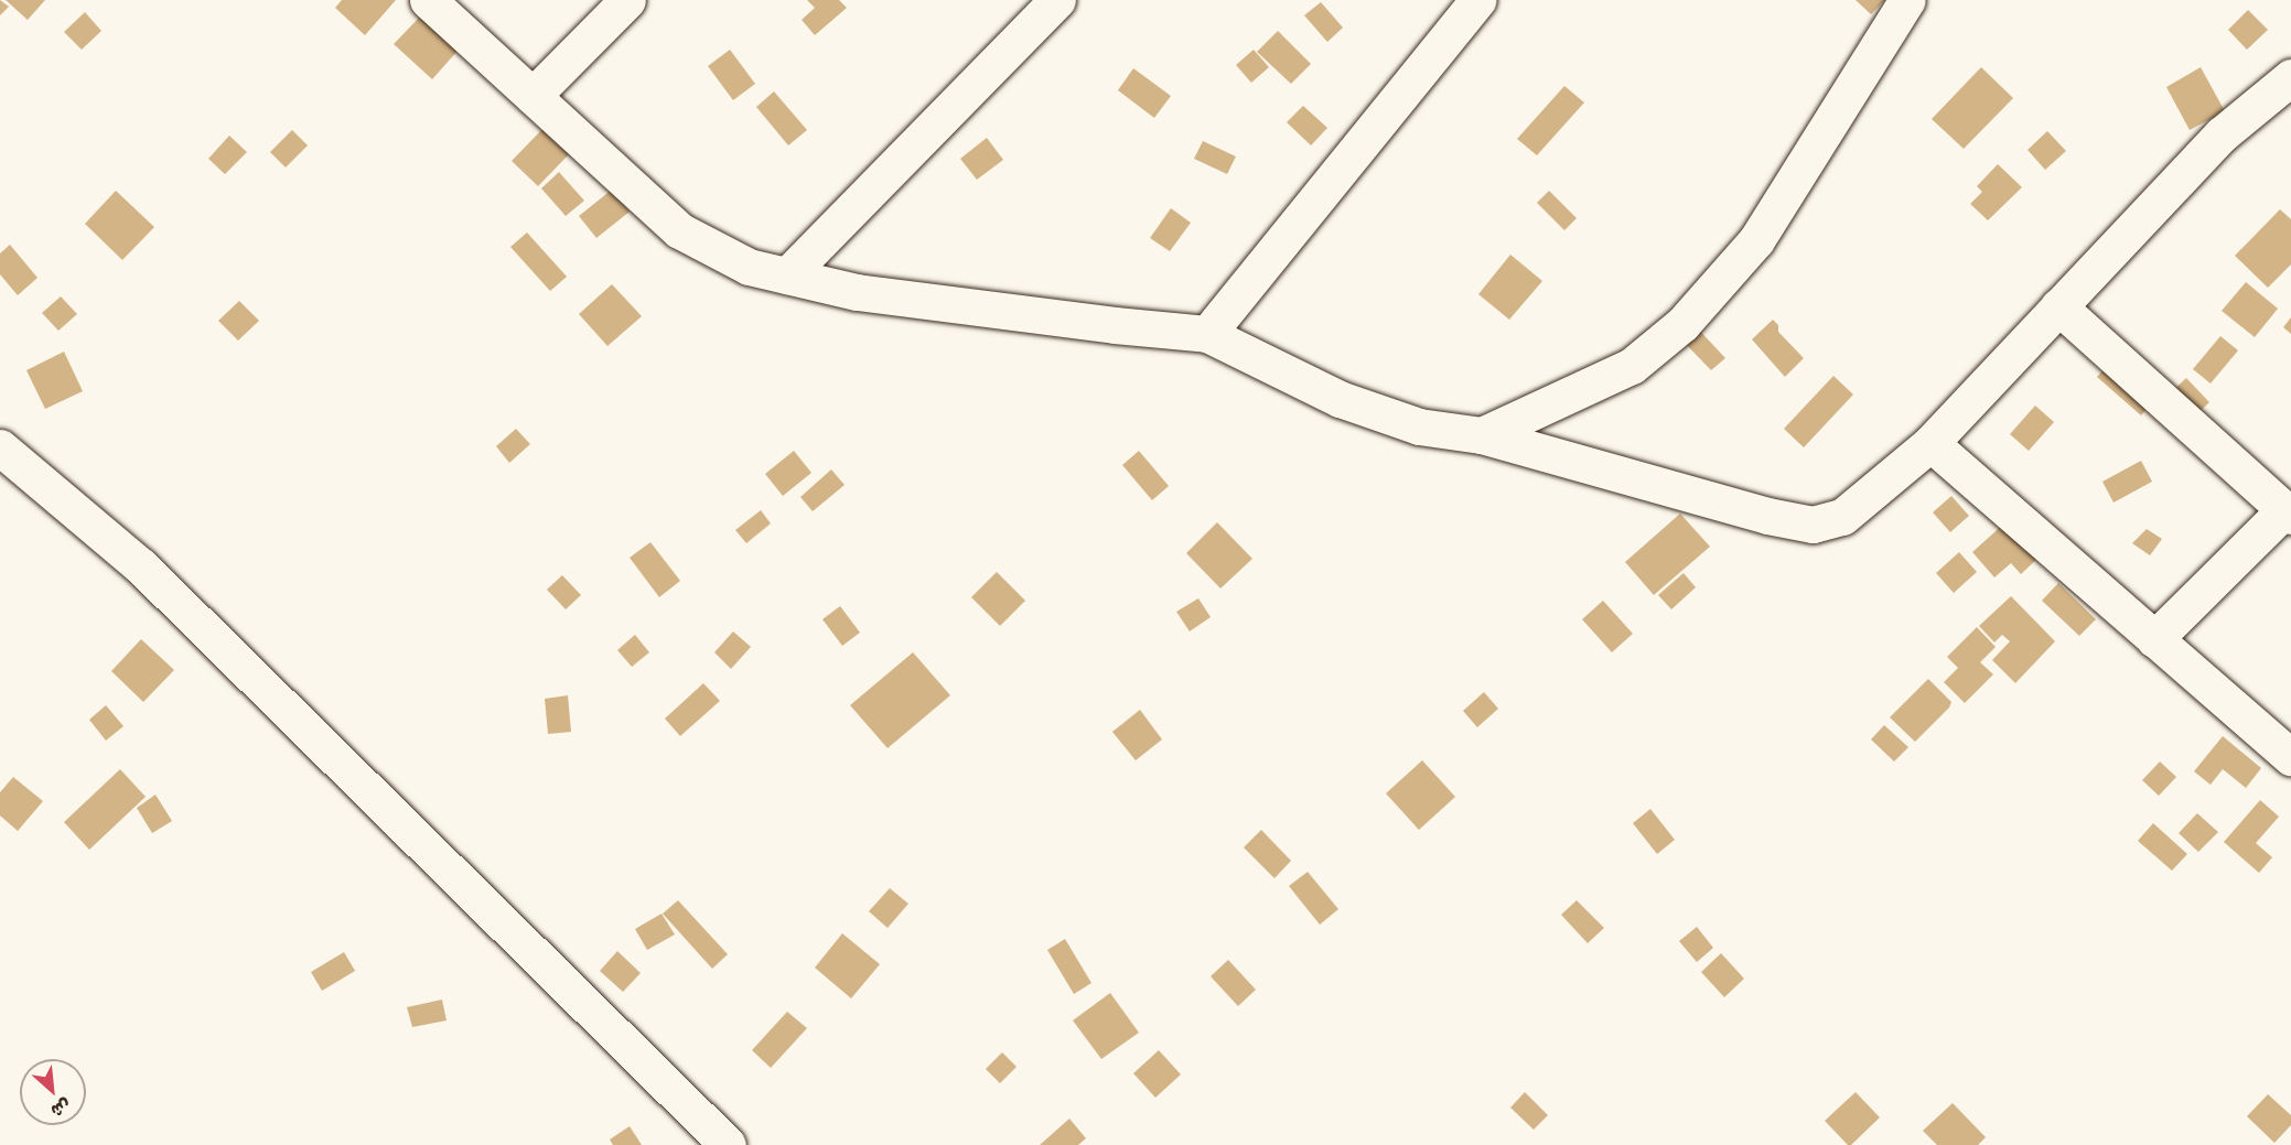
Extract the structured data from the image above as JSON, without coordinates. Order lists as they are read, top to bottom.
{
  "north": "bottom right"
}
